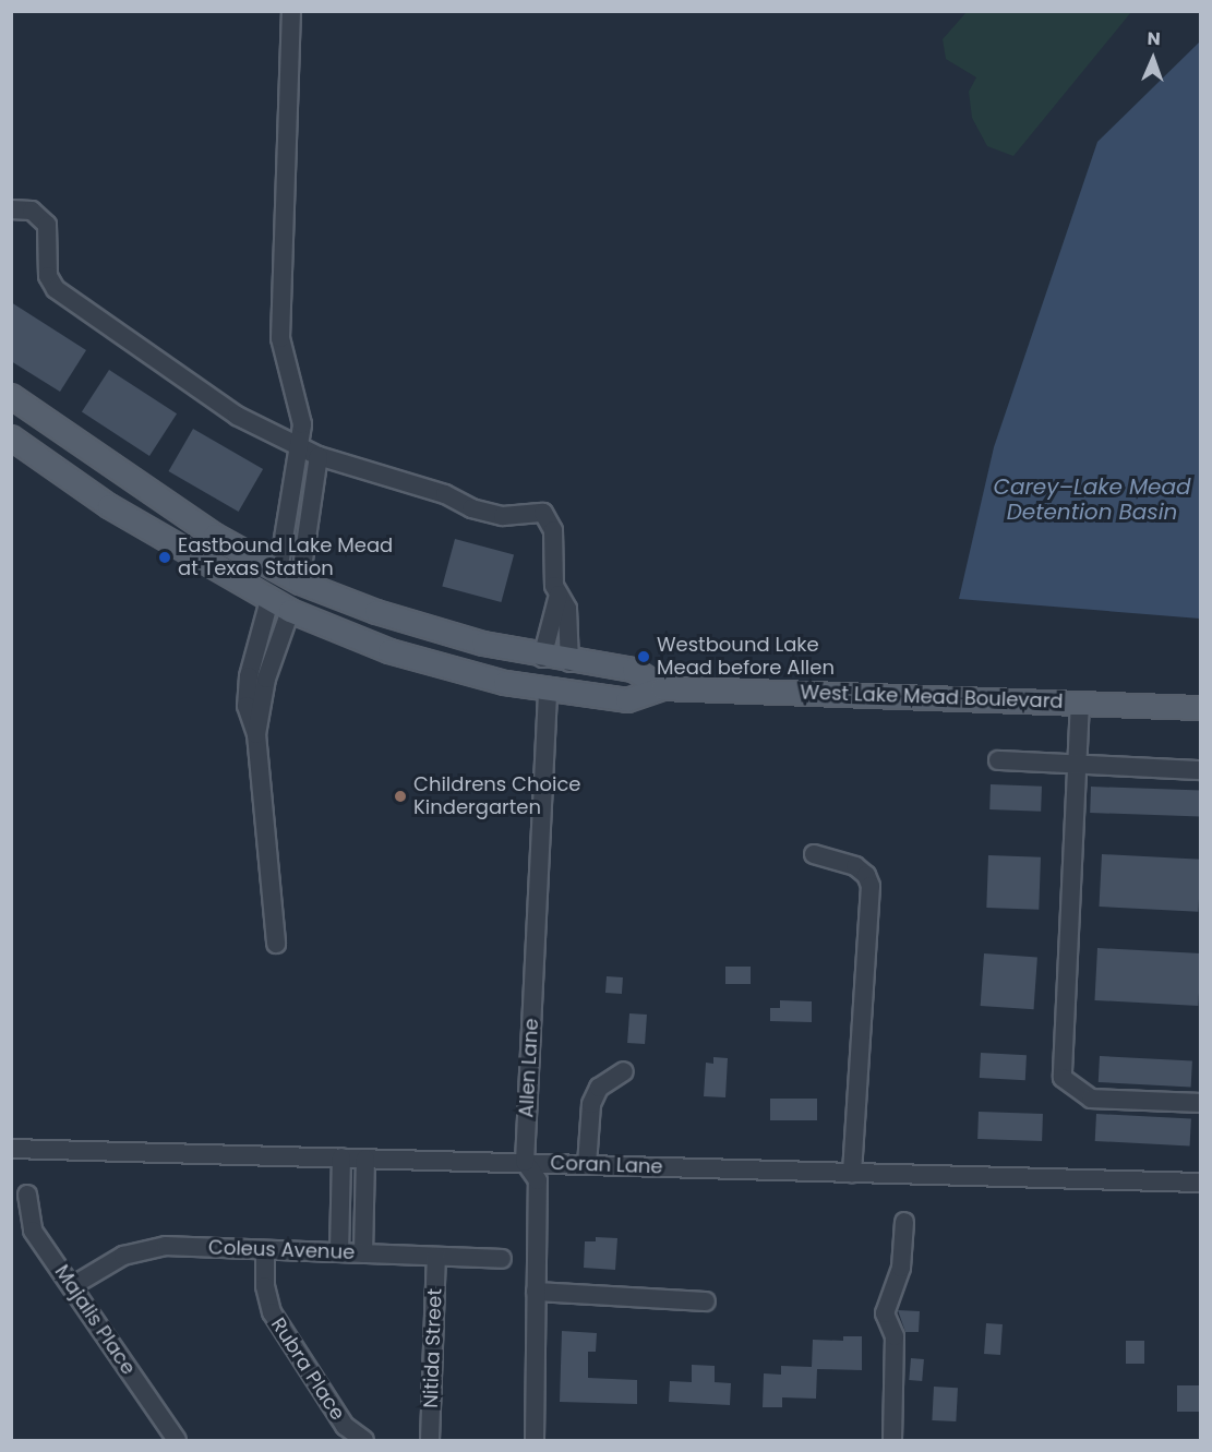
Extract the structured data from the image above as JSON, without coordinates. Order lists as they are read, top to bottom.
{
  "streets": {
    "main road": ["West Lake Mead Boulevard"],
    "street": [
      "Allen Lane",
      "Coran Lane",
      "Coleus Avenue",
      "Majalis Place",
      "Nitida Street",
      "Rubra Place"
    ]
  },
  "crossings": [
    ["West Lake Mead Boulevard", "Allen Lane"],
    ["Allen Lane", "Coran Lane"],
    ["Coleus Avenue", "Majalis Place"],
    ["Coleus Avenue", "Nitida Street"],
    ["Coleus Avenue", "Rubra Place"]
  ],
  "water": ["Carey–Lake Mead Detention Basin"],
  "places": ["Eastbound Lake Mead at Texas Station", "Westbound Lake Mead before Allen", "Childrens Choice Kindergarten"],
  "north": "top"
}
